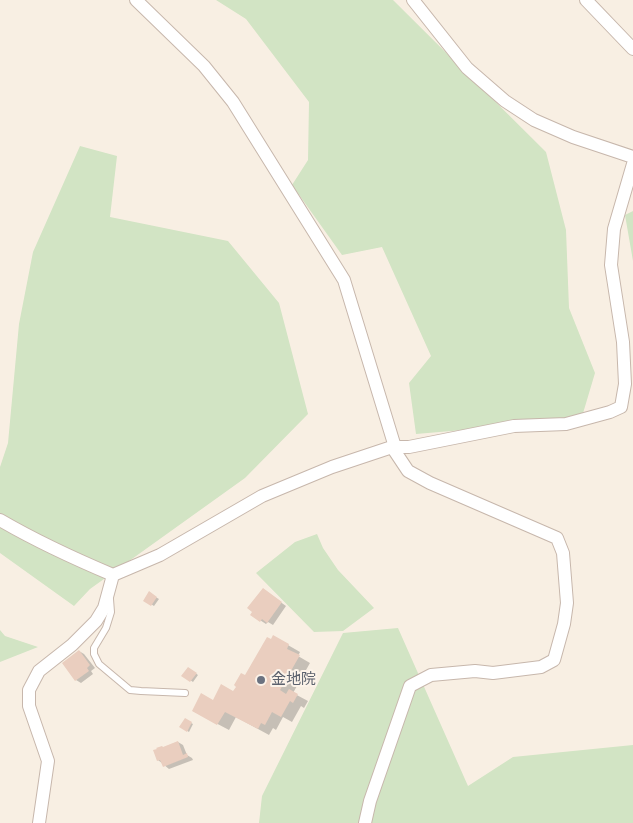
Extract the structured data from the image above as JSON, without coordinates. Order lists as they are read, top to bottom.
{
  "places": ["金地院"]
}
